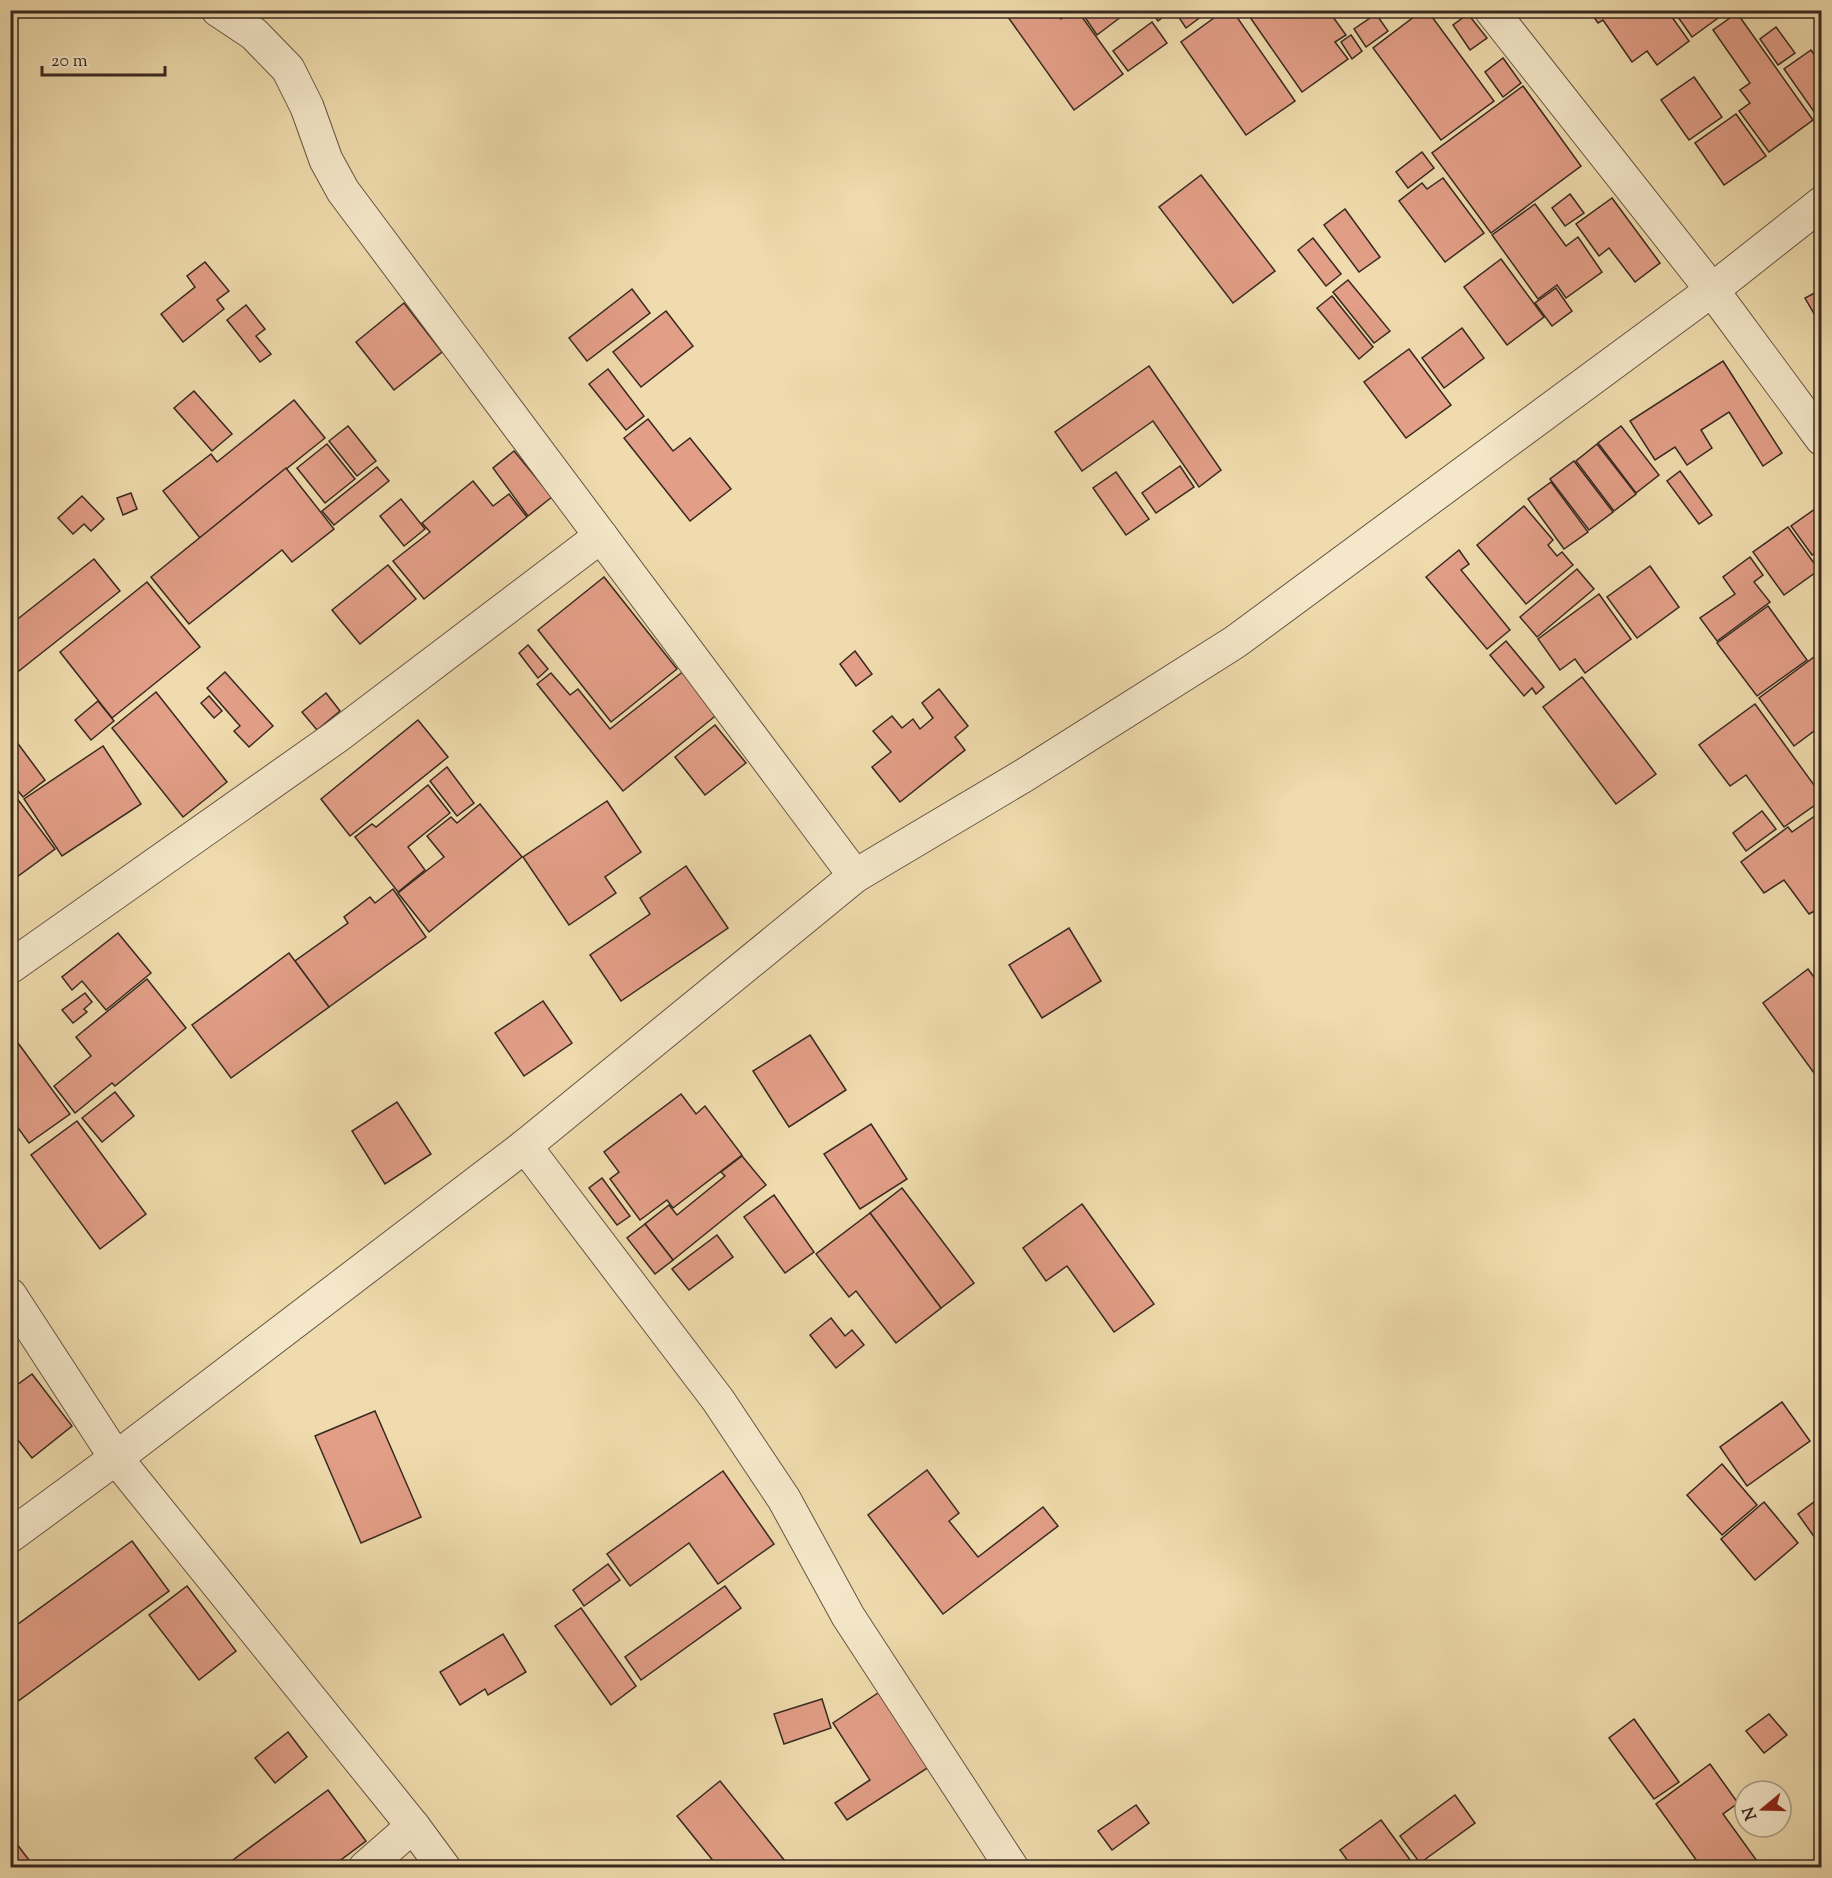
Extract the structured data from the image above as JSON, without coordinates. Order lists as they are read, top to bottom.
{
  "scale_bar": "20 m",
  "north": "left"
}
